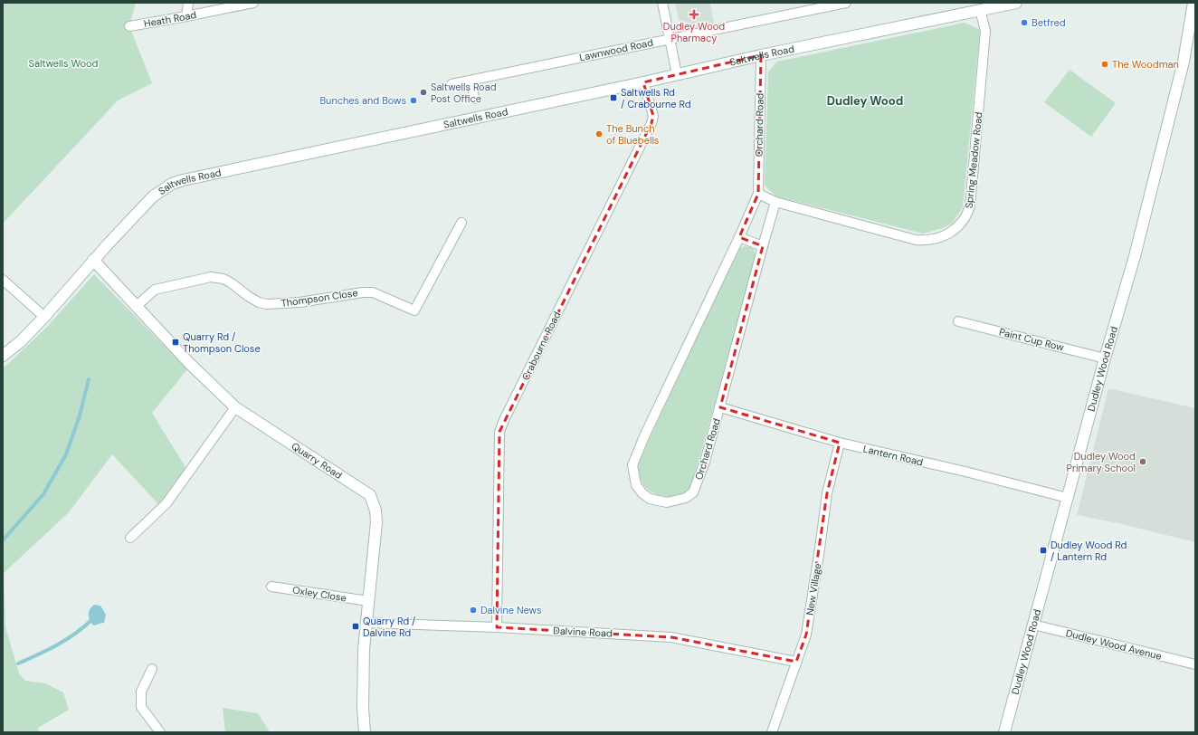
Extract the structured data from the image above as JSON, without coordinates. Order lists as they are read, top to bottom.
{
  "streets": {
    "street": [
      "Heath Road",
      "Lawnwood Road",
      "Saltwells Road",
      "Orchard Road",
      "Spring Meadow Road",
      "Thompson Close",
      "Paint Cup Row",
      "Crabourne Road",
      "Dudley Wood Road",
      "Lantern Road",
      "Quarry Road",
      "New Village",
      "Oxley Close",
      "Dalvine Road",
      "Dudley Wood Avenue"
    ]
  },
  "crossings": [
    ["Saltwells Road", "Orchard Road"],
    ["Saltwells Road", "Spring Meadow Road"],
    ["Saltwells Road", "Crabourne Road"],
    ["Saltwells Road", "Quarry Road"],
    ["Orchard Road", "Spring Meadow Road"],
    ["Orchard Road", "Lantern Road"],
    ["Thompson Close", "Quarry Road"],
    ["Paint Cup Row", "Dudley Wood Road"],
    ["Crabourne Road", "Dalvine Road"],
    ["Dudley Wood Road", "Lantern Road"],
    ["Dudley Wood Road", "Dudley Wood Avenue"],
    ["Lantern Road", "New Village"],
    ["Quarry Road", "Oxley Close"],
    ["Quarry Road", "Dalvine Road"],
    ["New Village", "Dalvine Road"]
  ],
  "districts": ["Dudley Wood"],
  "parks": ["Saltwells Wood"],
  "places": {
    "health": ["Dudley Wood Pharmacy"],
    "other": [
      "Betfred",
      "The Woodman",
      "Saltwells Road Post Office",
      "Bunches and Bows",
      "The Bunch of Bluebells",
      "Dudley Wood Primary School",
      "Dalvine News"
    ],
    "transit": [
      "Saltwells Rd / Crabourne Rd",
      "Quarry Rd / Thompson Close",
      "Dudley Wood Rd / Lantern Rd",
      "Quarry Rd / Dalvine Rd"
    ]
  }
}
